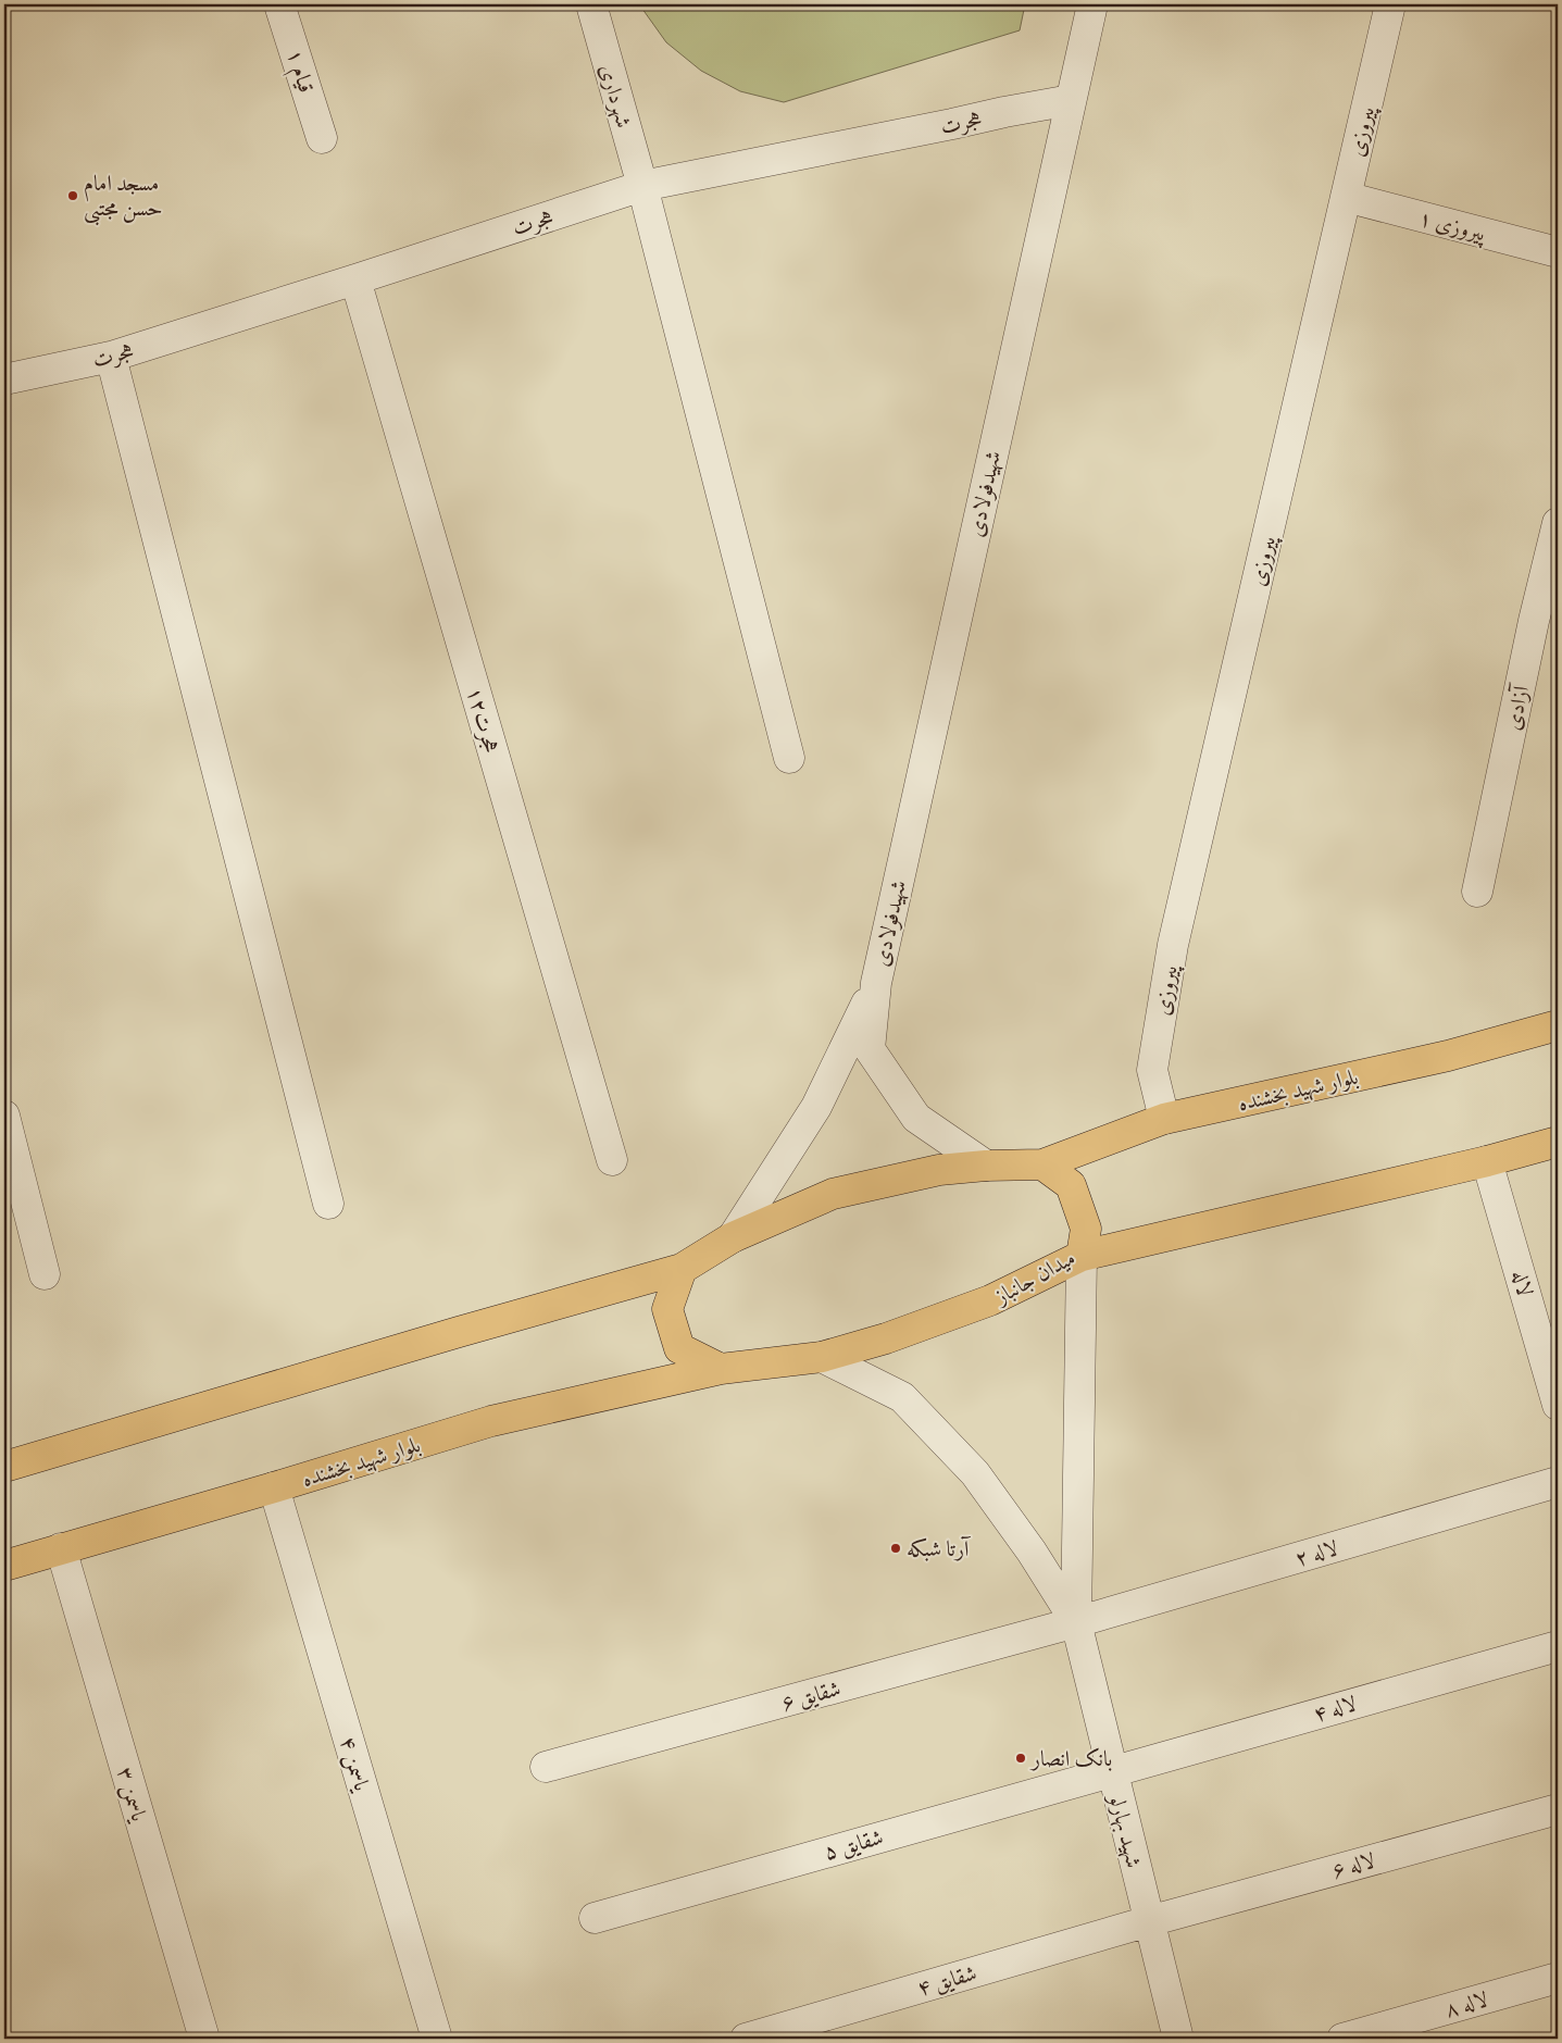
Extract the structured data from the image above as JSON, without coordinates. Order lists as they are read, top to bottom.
{
  "streets": {
    "main road": ["بلوار شهید بخشنده", "میدان جانباز"],
    "street": [
      "قیام ۱",
      "شهرداری",
      "هجرت",
      "پیروزی",
      "پیروزی ۱",
      "شهیدفولادی",
      "آزادی",
      "هجرت۱۲",
      "لاله",
      "لاله ۲",
      "شقایق ۶",
      "لاله ۴",
      "یاسمن ۴",
      "یاسمن ۳",
      "شهید بهارلو",
      "شقایق ۵",
      "لاله ۶",
      "شقایق ۴",
      "لاله ۸"
    ]
  },
  "crossings": [
    ["شهرداری", "هجرت"],
    ["هجرت", "شهیدفولادی"],
    ["هجرت", "هجرت۱۲"],
    ["پیروزی", "پیروزی ۱"],
    ["پیروزی", "بلوار شهید بخشنده"],
    ["بلوار شهید بخشنده", "میدان جانباز"],
    ["بلوار شهید بخشنده", "یاسمن ۴"],
    ["بلوار شهید بخشنده", "یاسمن ۳"],
    ["لاله ۲", "شقایق ۶"],
    ["لاله ۲", "شهید بهارلو"],
    ["شقایق ۶", "شهید بهارلو"],
    ["لاله ۴", "شهید بهارلو"],
    ["لاله ۴", "شقایق ۵"],
    ["شهید بهارلو", "شقایق ۵"],
    ["شهید بهارلو", "لاله ۶"],
    ["شهید بهارلو", "شقایق ۴"],
    ["لاله ۶", "شقایق ۴"]
  ],
  "places": ["مسجد امام حسن مجتبی", "آرتا شبکه", "بانک انصار"]
}
